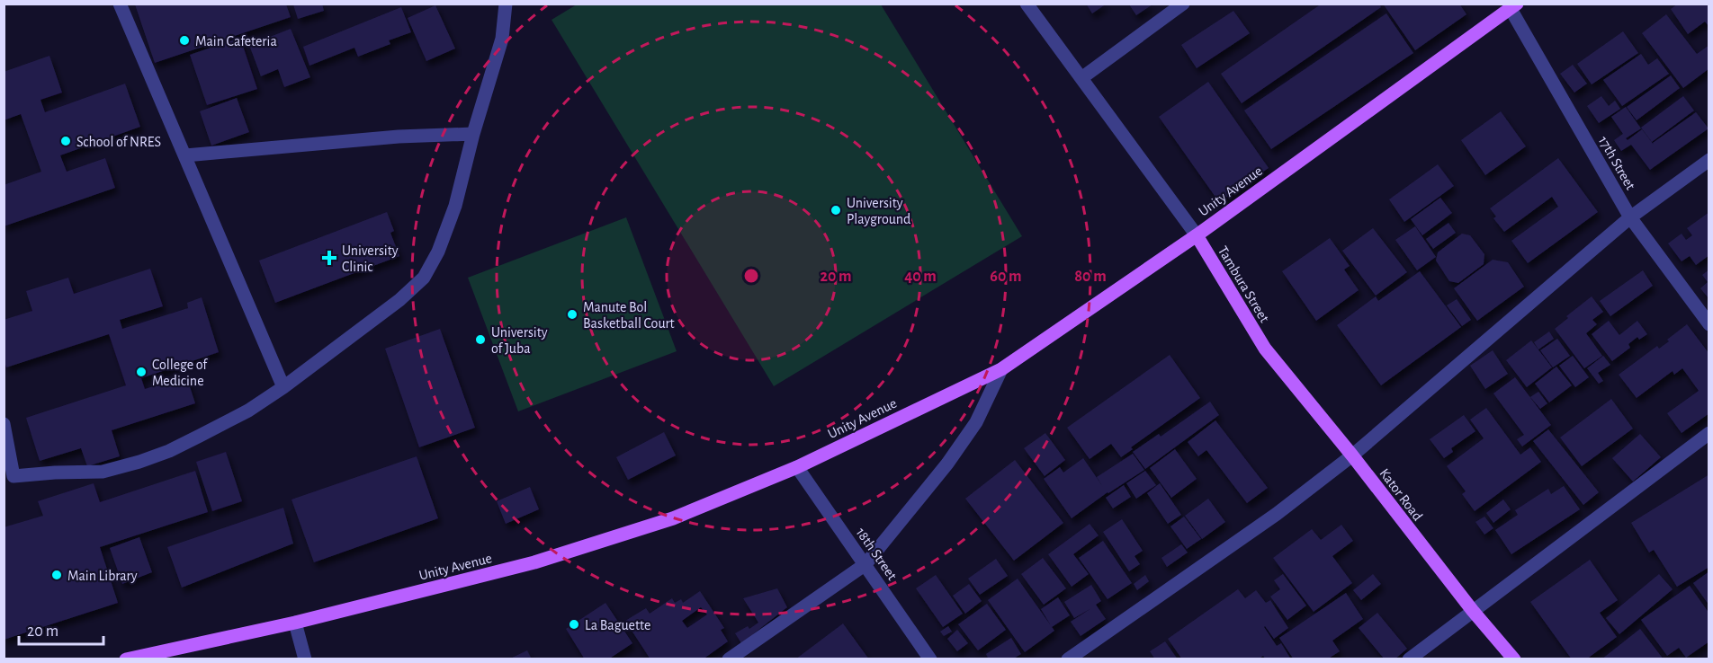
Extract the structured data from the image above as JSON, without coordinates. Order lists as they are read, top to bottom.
{
  "streets": {
    "main road": ["Unity Avenue", "Tambura Street", "Kator Road"],
    "street": ["17th Street", "18th Street"]
  },
  "crossings": [
    ["17th Street", "Unity Avenue"],
    ["Unity Avenue", "Tambura Street"],
    ["Unity Avenue", "18th Street"],
    ["Tambura Street", "Kator Road"]
  ],
  "places": {
    "other": [
      "Main Cafeteria",
      "School of NRES",
      "University Playground",
      "Manute Bol Basketball Court",
      "University of Juba",
      "College of Medicine",
      "Main Library",
      "La Baguette"
    ],
    "health": ["University Clinic"]
  },
  "scale_bar": "20 m",
  "rings": [
    "20 m",
    "40 m",
    "60 m",
    "80 m"
  ]
}
